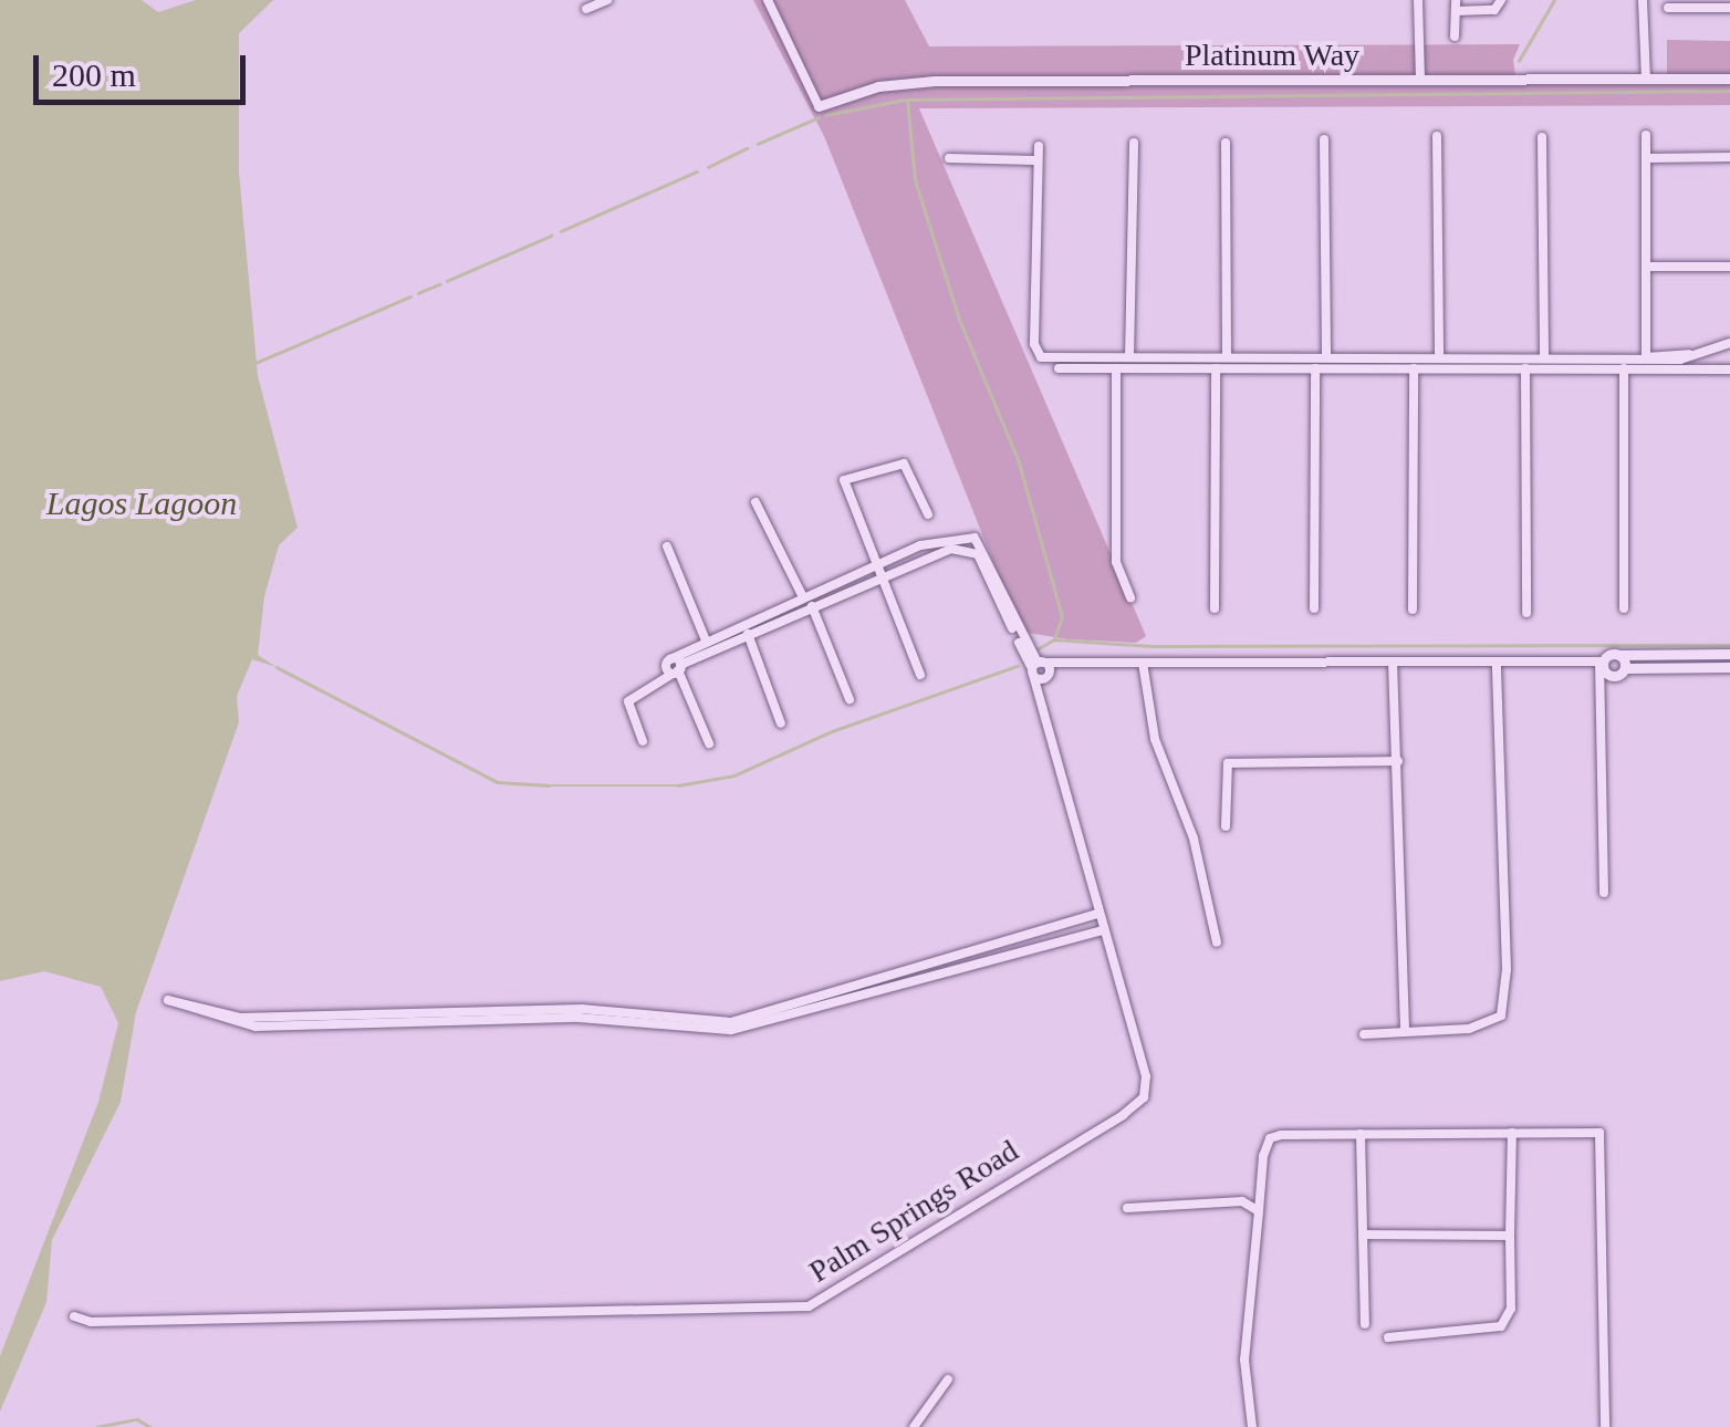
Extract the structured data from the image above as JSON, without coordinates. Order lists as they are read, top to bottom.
{
  "streets": {
    "street": ["Platinum Way", "Palm Springs Road"]
  },
  "water": ["Lagos Lagoon"],
  "scale_bar": "200 m"
}
